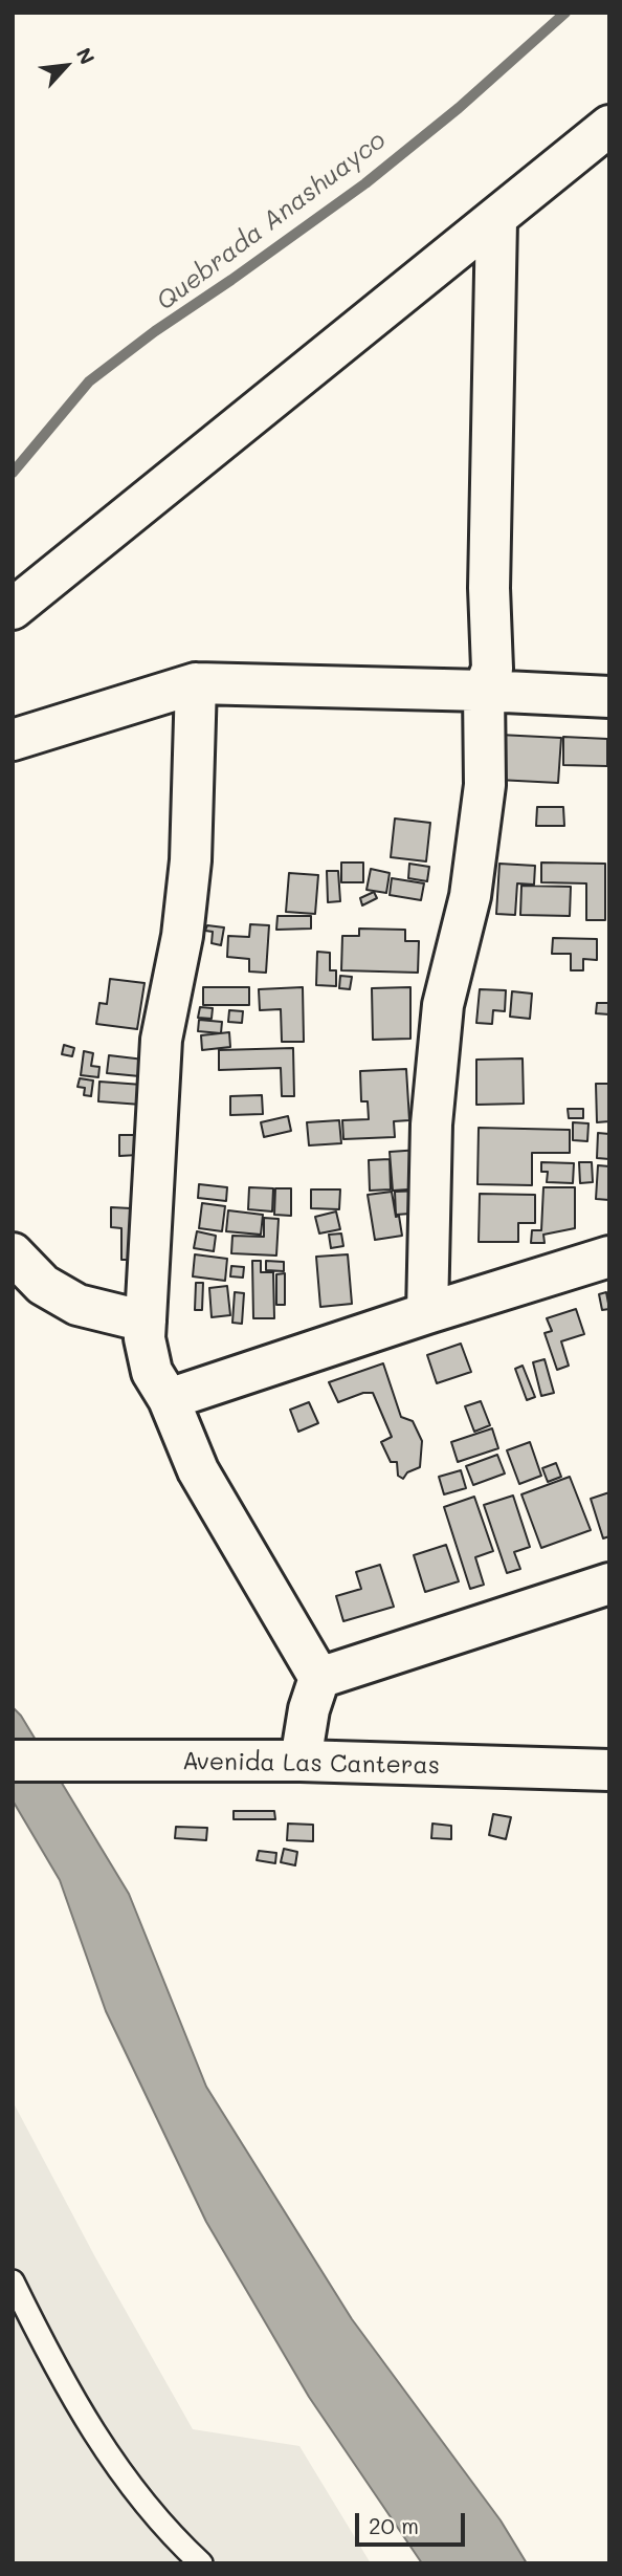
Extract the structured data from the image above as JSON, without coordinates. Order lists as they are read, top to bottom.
{
  "streets": {
    "street": ["Avenida Las Canteras"]
  },
  "water": ["Quebrada Anashuayco"],
  "scale_bar": "20 m",
  "north": "top right"
}
